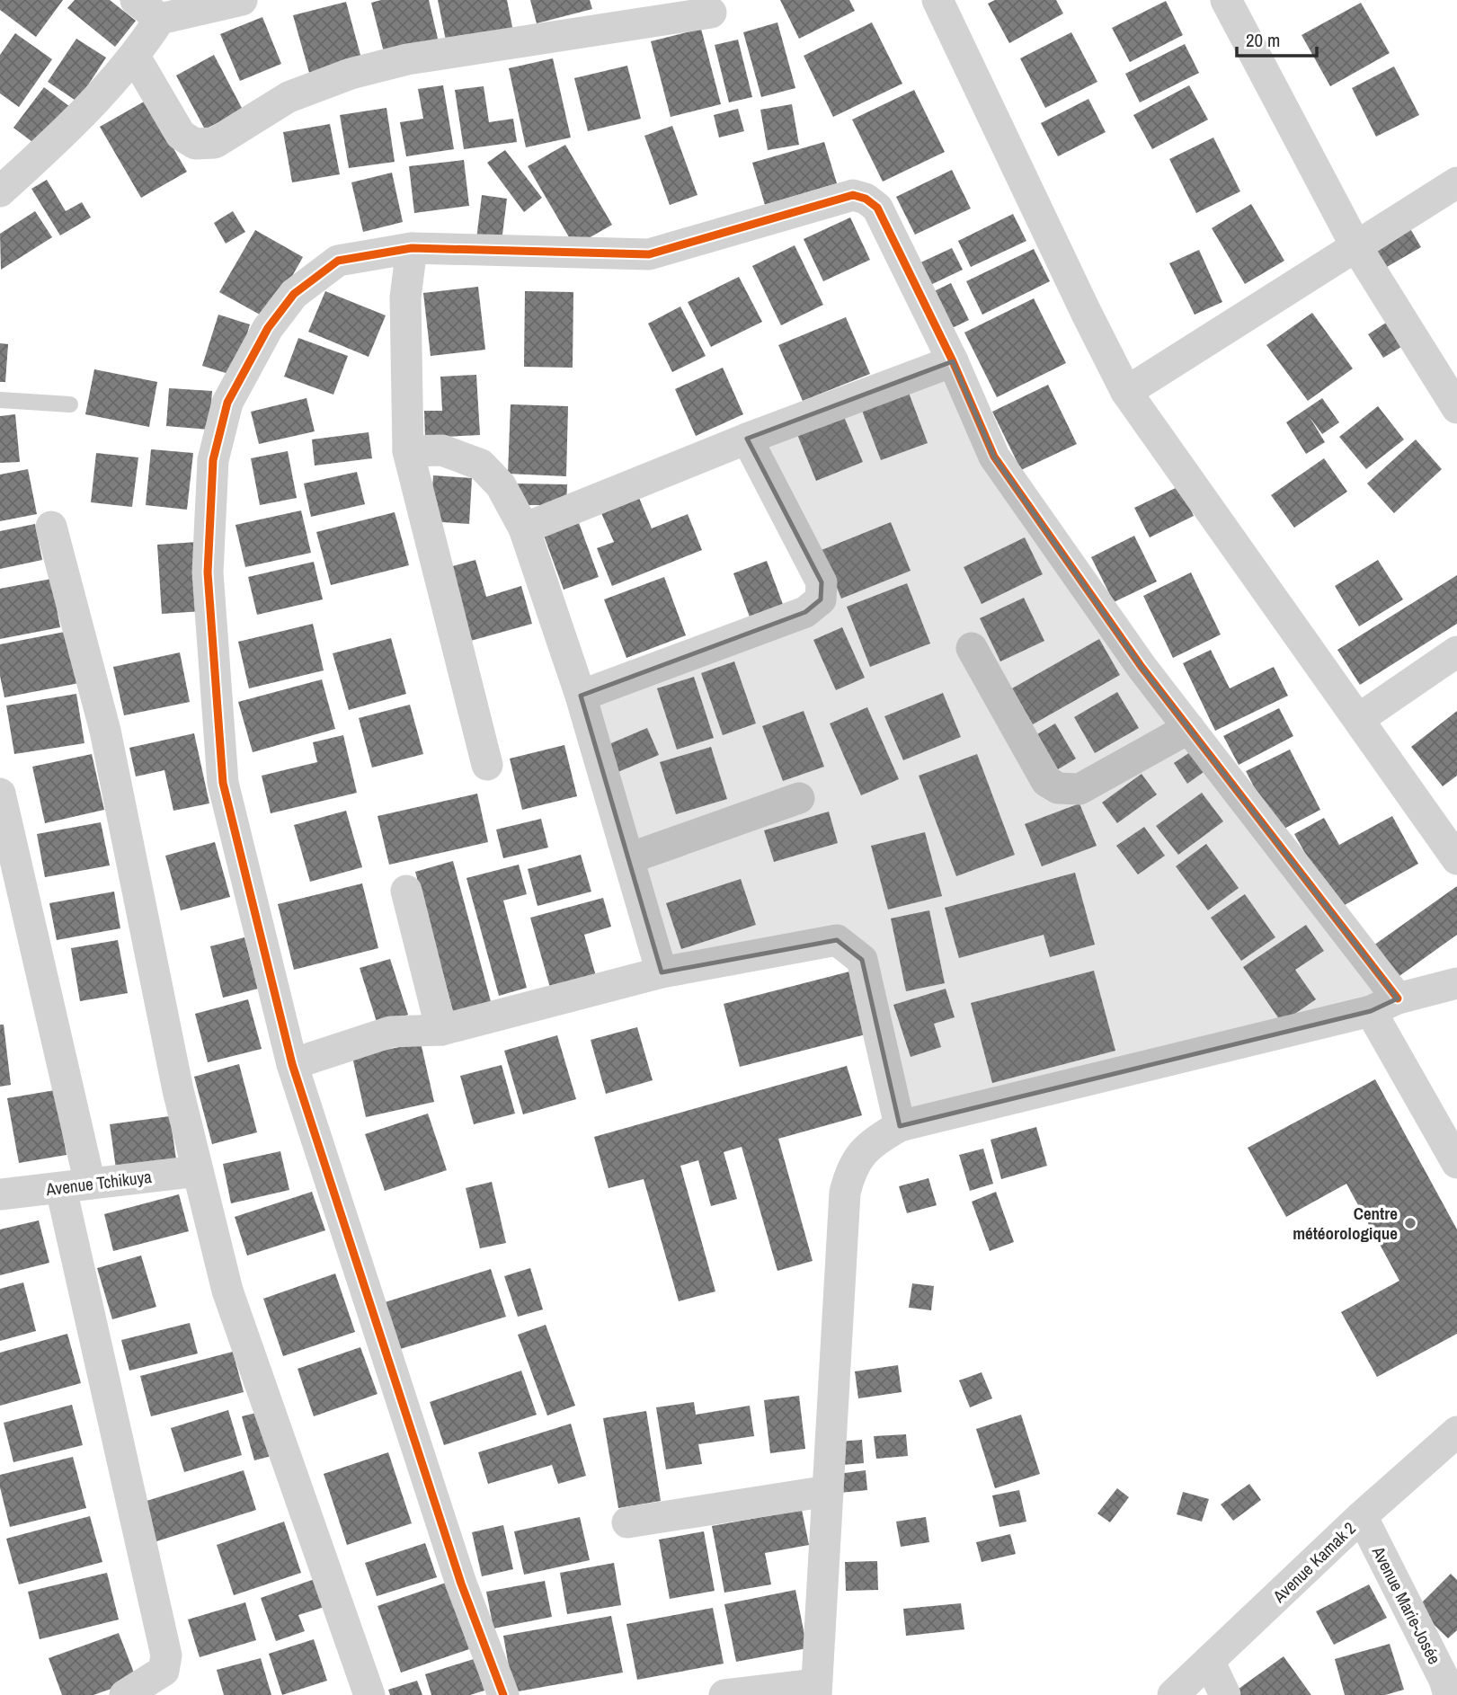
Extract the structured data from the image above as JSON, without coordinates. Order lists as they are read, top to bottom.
{
  "streets": {
    "street": ["Avenue Tchikuya", "Avenue Kamak 2", "Avenue Marie-Josée"]
  },
  "crossings": [
    ["Avenue Kamak 2", "Avenue Marie-Josée"]
  ],
  "places": ["Centre météorologique"],
  "scale_bar": "20 m"
}
